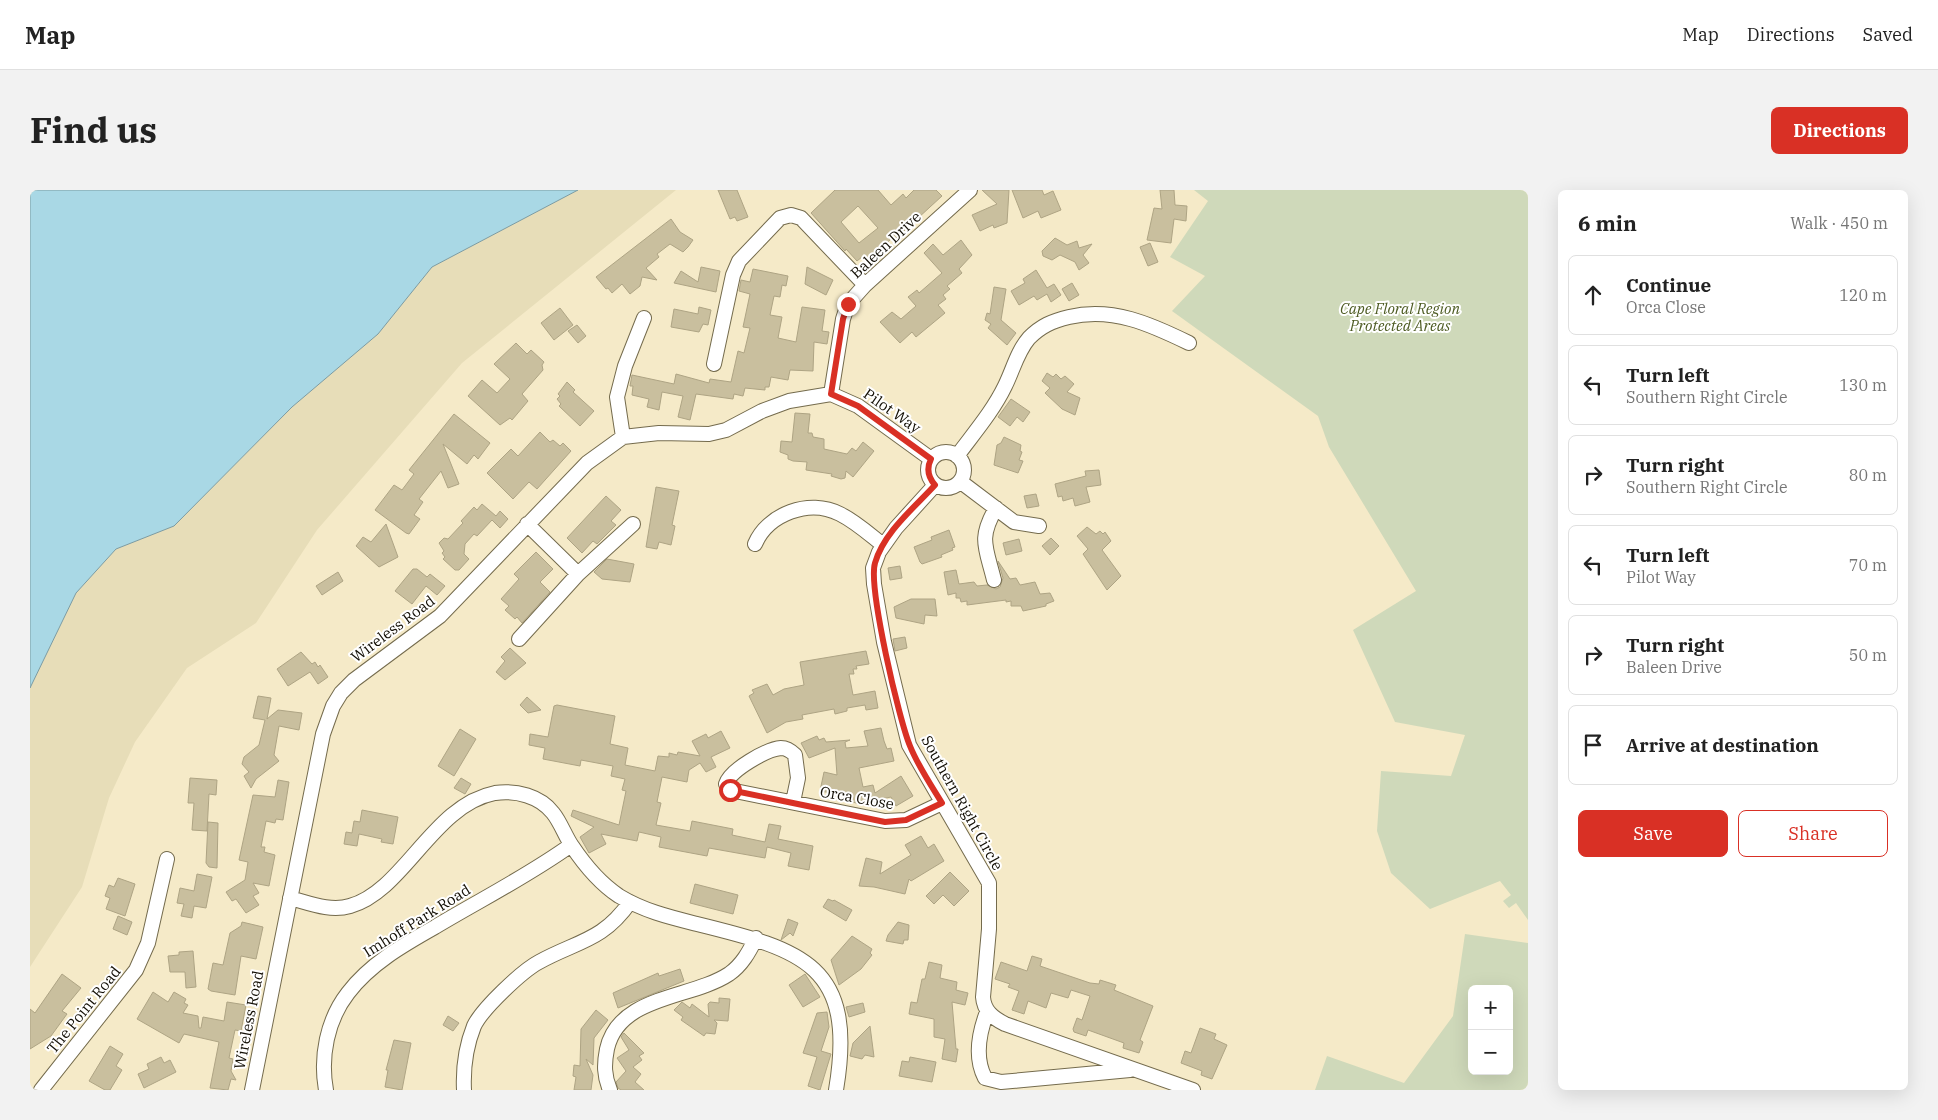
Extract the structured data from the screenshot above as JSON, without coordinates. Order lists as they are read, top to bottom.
{
  "streets": {
    "street": [
      "Baleen Drive",
      "Pilot Way",
      "Wireless Road",
      "Orca Close",
      "Southern Right Circle",
      "Imhoff Park Road",
      "The Point Road"
    ]
  },
  "crossings": [
    ["Baleen Drive", "Pilot Way"],
    ["Baleen Drive", "Wireless Road"],
    ["Pilot Way", "Wireless Road"],
    ["Pilot Way", "Southern Right Circle"],
    ["Orca Close", "Southern Right Circle"]
  ],
  "parks": ["Cape Floral Region Protected Areas"],
  "page": {
    "header": "Map",
    "nav": ["Map", "Directions", "Saved"],
    "title": "Find us",
    "buttons": [
      "Directions",
      ["Save", "Share"]
    ],
    "heading": ["6 min", "Walk · 450 m"],
    "list": [
      ["Continue", "Orca Close", "120 m"],
      ["Turn left", "Southern Right Circle", "130 m"],
      ["Turn right", "Southern Right Circle", "80 m"],
      ["Turn left", "Pilot Way", "70 m"],
      ["Turn right", "Baleen Drive", "50 m"],
      "Arrive at destination"
    ],
    "map_buttons": ["+", "−"]
  }
}
